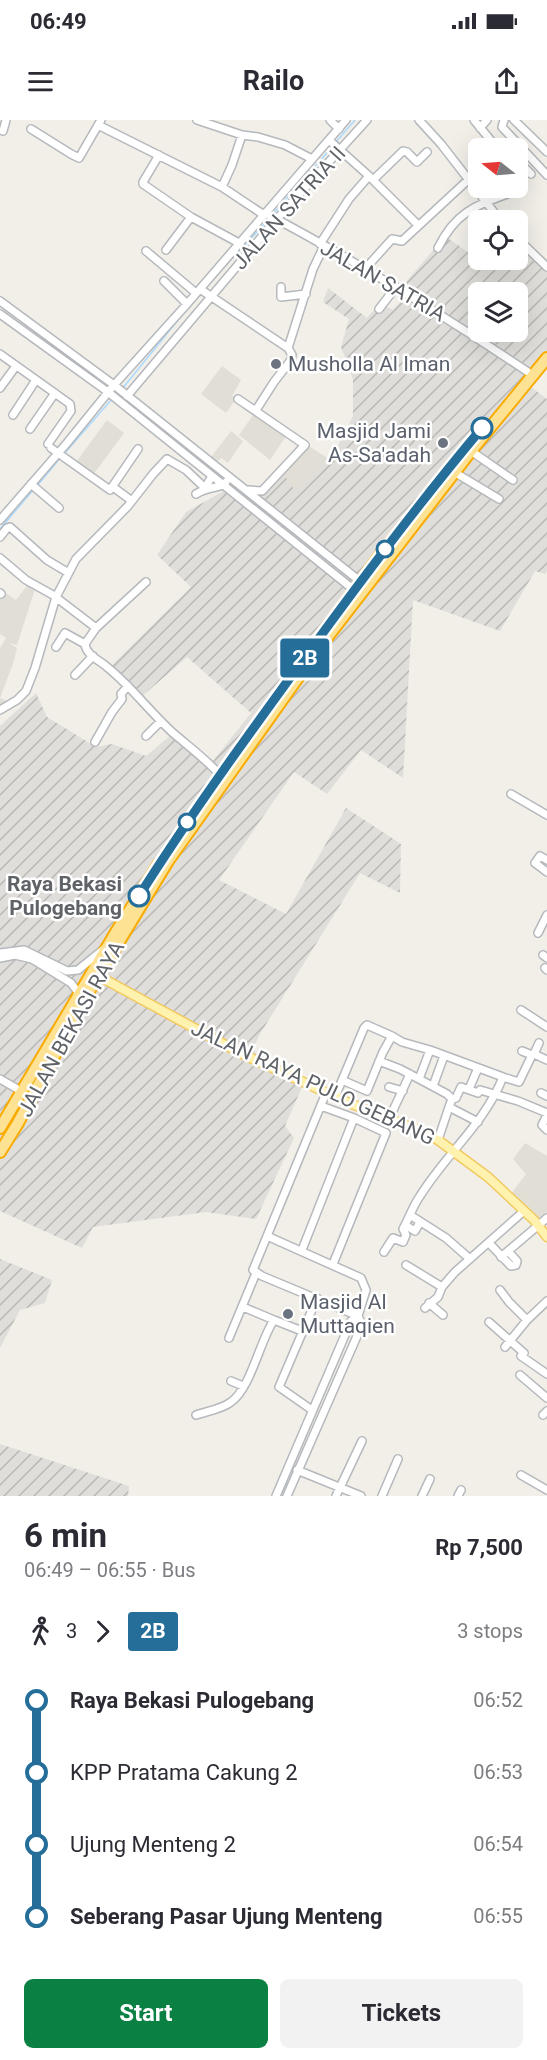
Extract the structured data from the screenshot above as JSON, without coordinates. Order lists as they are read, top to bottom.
{
  "streets": {
    "highway": ["JALAN BEKASI RAYA"],
    "main road": ["JALAN RAYA PULO GEBANG"],
    "street": ["JALAN SATRIA II", "JALAN SATRIA"]
  },
  "crossings": [
    ["JALAN SATRIA II", "JALAN SATRIA"],
    ["JALAN SATRIA", "JALAN BEKASI RAYA"],
    ["JALAN BEKASI RAYA", "JALAN RAYA PULO GEBANG"]
  ],
  "places": [
    "Musholla Al Iman",
    "Masjid Jami As-Sa'adah",
    "Raya Bekasi Pulogebang",
    "Masjid Al Muttaqien"
  ],
  "lines": ["bus line 2B"],
  "north": "left",
  "page": {
    "status": "06:49",
    "header": "Railo",
    "on_map": "2B",
    "heading": ["6 min", "06:49 – 06:55 · Bus", "Rp 7,500"],
    "legs": ["3", "2B", "3 stops"],
    "list": [
      {
        "name": "Raya Bekasi Pulogebang",
        "value": "06:52"
      },
      {
        "name": "KPP Pratama Cakung 2",
        "value": "06:53"
      },
      {
        "name": "Ujung Menteng 2",
        "value": "06:54"
      },
      {
        "name": "Seberang Pasar Ujung Menteng",
        "value": "06:55"
      }
    ],
    "buttons": ["Start", "Tickets"]
  }
}
